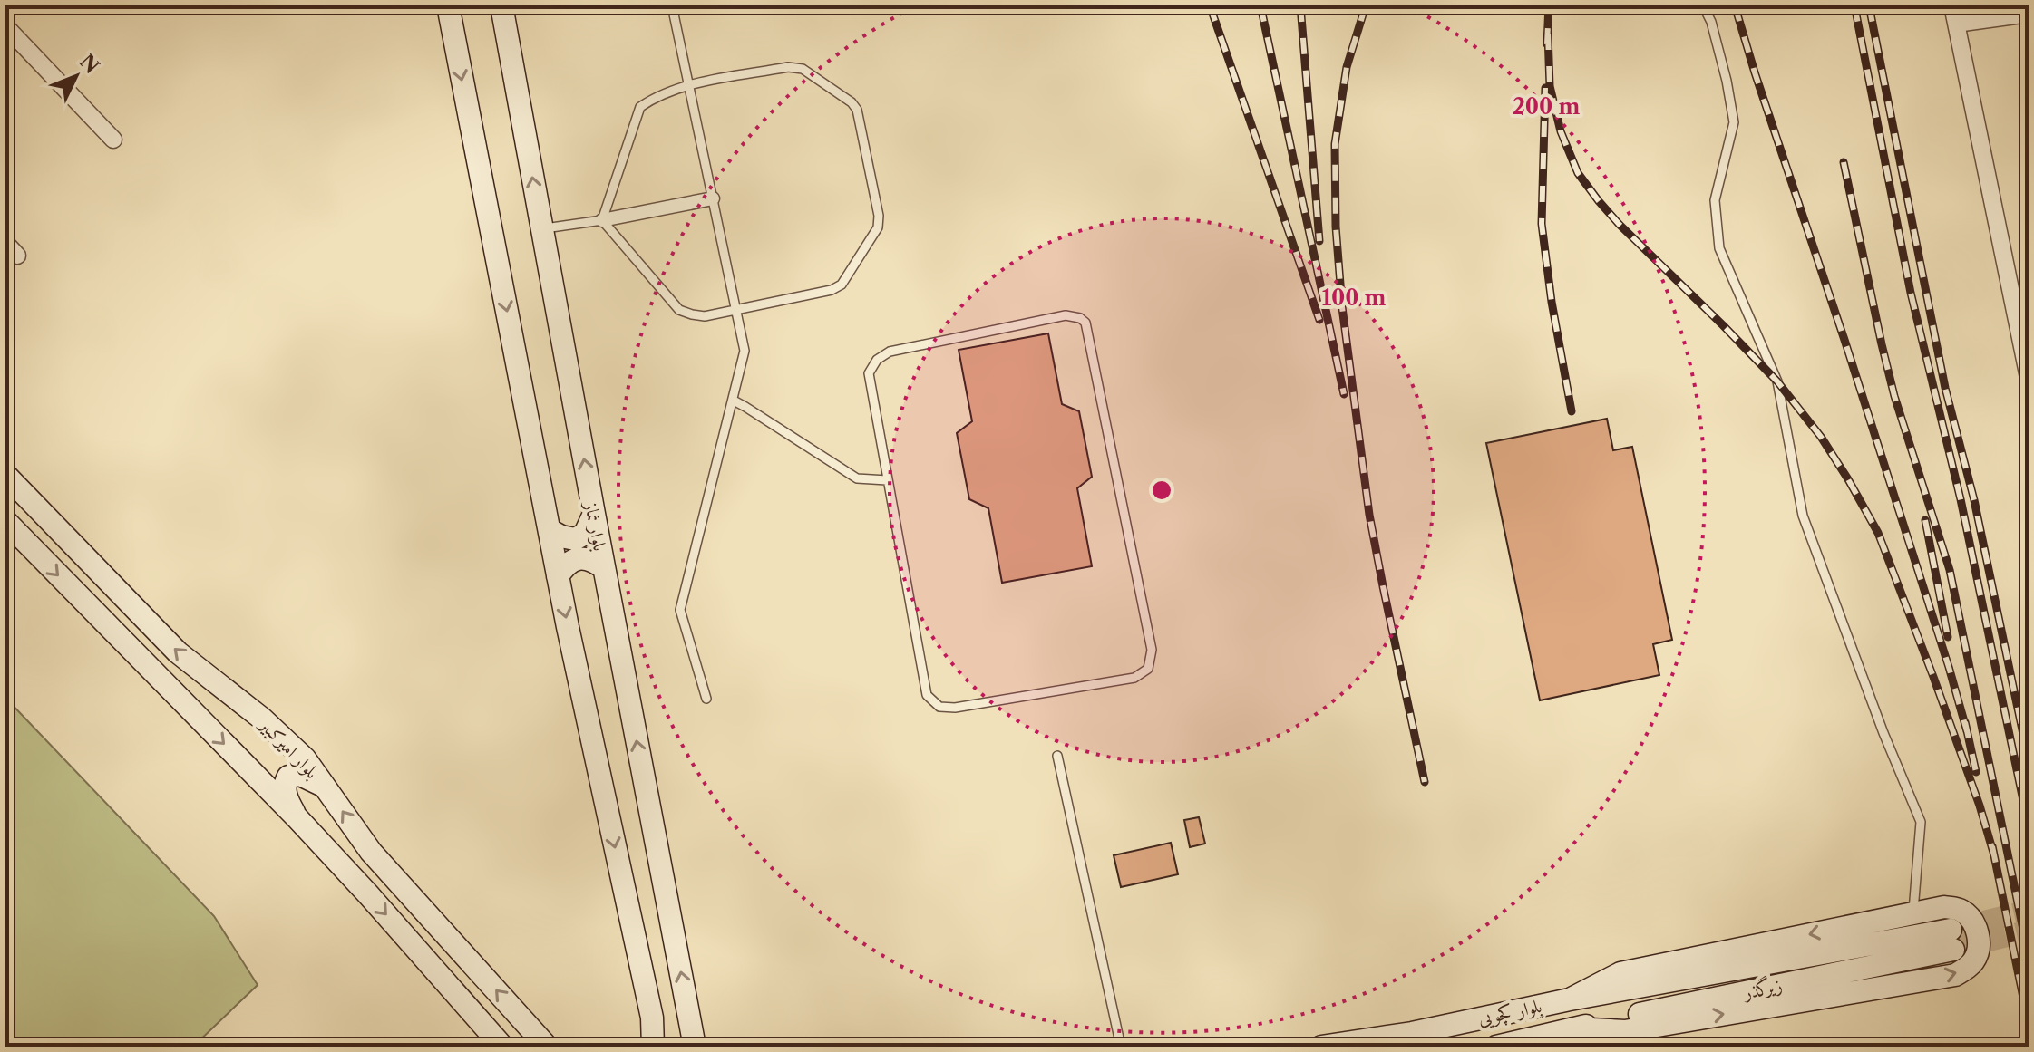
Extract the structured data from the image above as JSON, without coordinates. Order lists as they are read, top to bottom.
{
  "streets": {
    "main road": [
      "بلوار نماز",
      "بلوار امیرکبیر",
      "زیرگذر",
      "بلوار کچویی"
    ]
  },
  "crossings": [
    ["زیرگذر", "بلوار کچویی"]
  ],
  "north": "top right",
  "rings": ["200 m", "100 m"]
}
